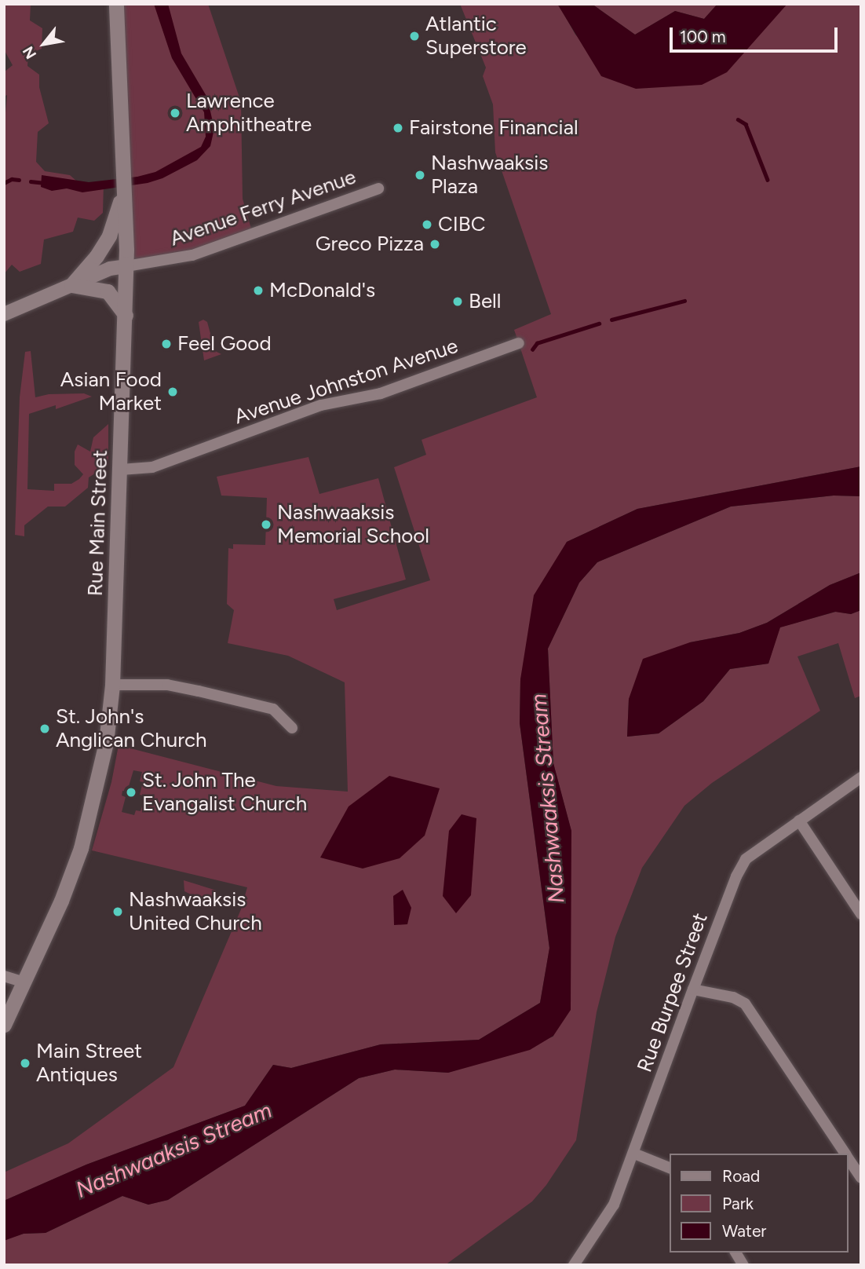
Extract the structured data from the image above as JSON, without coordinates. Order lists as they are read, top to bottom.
{
  "streets": {
    "main road": ["Rue Main Street"],
    "street": ["Avenue Ferry Avenue", "Avenue Johnston Avenue", "Rue Burpee Street"]
  },
  "crossings": [
    ["Avenue Ferry Avenue", "Rue Main Street"],
    ["Avenue Johnston Avenue", "Rue Main Street"]
  ],
  "water": ["Nashwaaksis Stream"],
  "places": [
    "Atlantic Superstore",
    "Lawrence Amphitheatre",
    "Fairstone Financial",
    "Nashwaaksis Plaza",
    "CIBC",
    "Greco Pizza",
    "McDonald's",
    "Bell",
    "Feel Good",
    "Asian Food Market",
    "Nashwaaksis Memorial School",
    "St. John's Anglican Church",
    "St. John The Evangalist Church",
    "Nashwaaksis United Church",
    "Main Street Antiques"
  ],
  "legend": ["Road", "Park", "Water"],
  "scale_bar": "100 m",
  "north": "bottom left"
}
